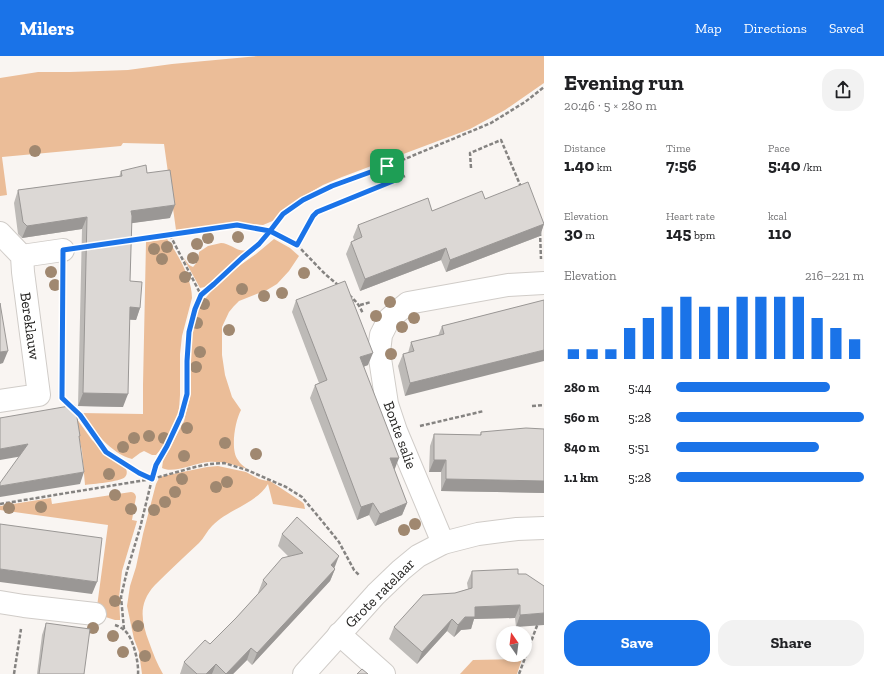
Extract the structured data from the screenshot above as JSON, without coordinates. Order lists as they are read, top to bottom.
{
  "streets": {
    "street": ["Bereklauw", "Bonte salie", "Grote ratelaar"]
  },
  "crossings": [
    ["Bonte salie", "Grote ratelaar"]
  ],
  "north": "top",
  "page": {
    "header": "Milers",
    "nav": ["Map", "Directions", "Saved"],
    "heading": ["Evening run", "20:46 · 5 × 280 m"],
    "stats": [
      ["Distance", "1.40 km"],
      ["Time", "7:56"],
      ["Pace", "5:40 /km"],
      ["Elevation", "30 m"],
      ["Heart rate", "145 bpm"],
      ["kcal", "110"]
    ],
    "chart": ["Elevation", "216–221 m"],
    "list": [
      {
        "name": "280 m",
        "note": "5:44"
      },
      {
        "name": "560 m",
        "note": "5:28"
      },
      {
        "name": "840 m",
        "note": "5:51"
      },
      {
        "name": "1.1 km",
        "note": "5:28"
      }
    ],
    "buttons": ["Save", "Share"]
  }
}
